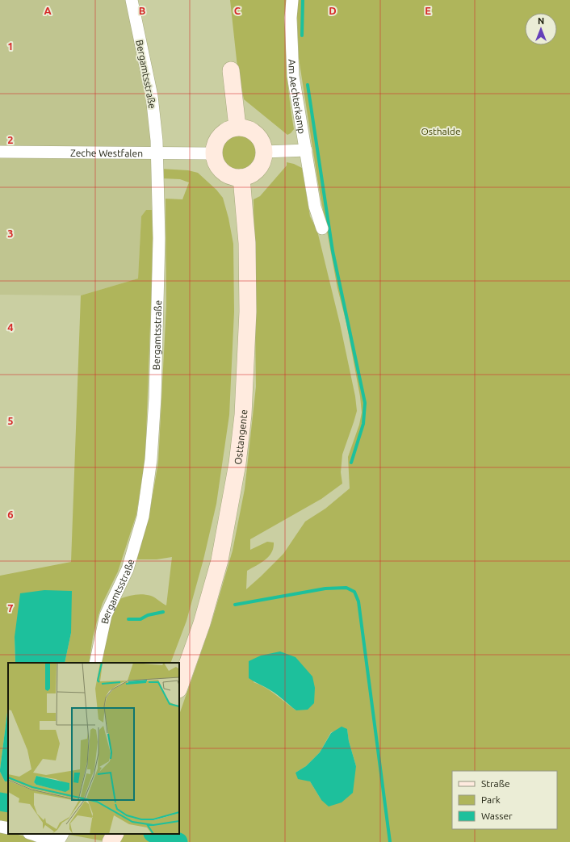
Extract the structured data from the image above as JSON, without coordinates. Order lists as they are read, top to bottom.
{
  "streets": {
    "street": [
      "Bergamtsstraße",
      "Am Aechterkamp",
      "Zeche Westfalen",
      "Osttangente"
    ]
  },
  "crossings": [
    ["Bergamtsstraße", "Zeche Westfalen"],
    ["Zeche Westfalen", "Osttangente"]
  ],
  "parks": ["Osthalde"],
  "legend": ["Straße", "Park", "Wasser"],
  "north": "top",
  "grid": {
    "columns": [
      "A",
      "B",
      "C",
      "D",
      "E"
    ],
    "rows": [
      "1",
      "2",
      "3",
      "4",
      "5",
      "6",
      "7"
    ]
  }
}
